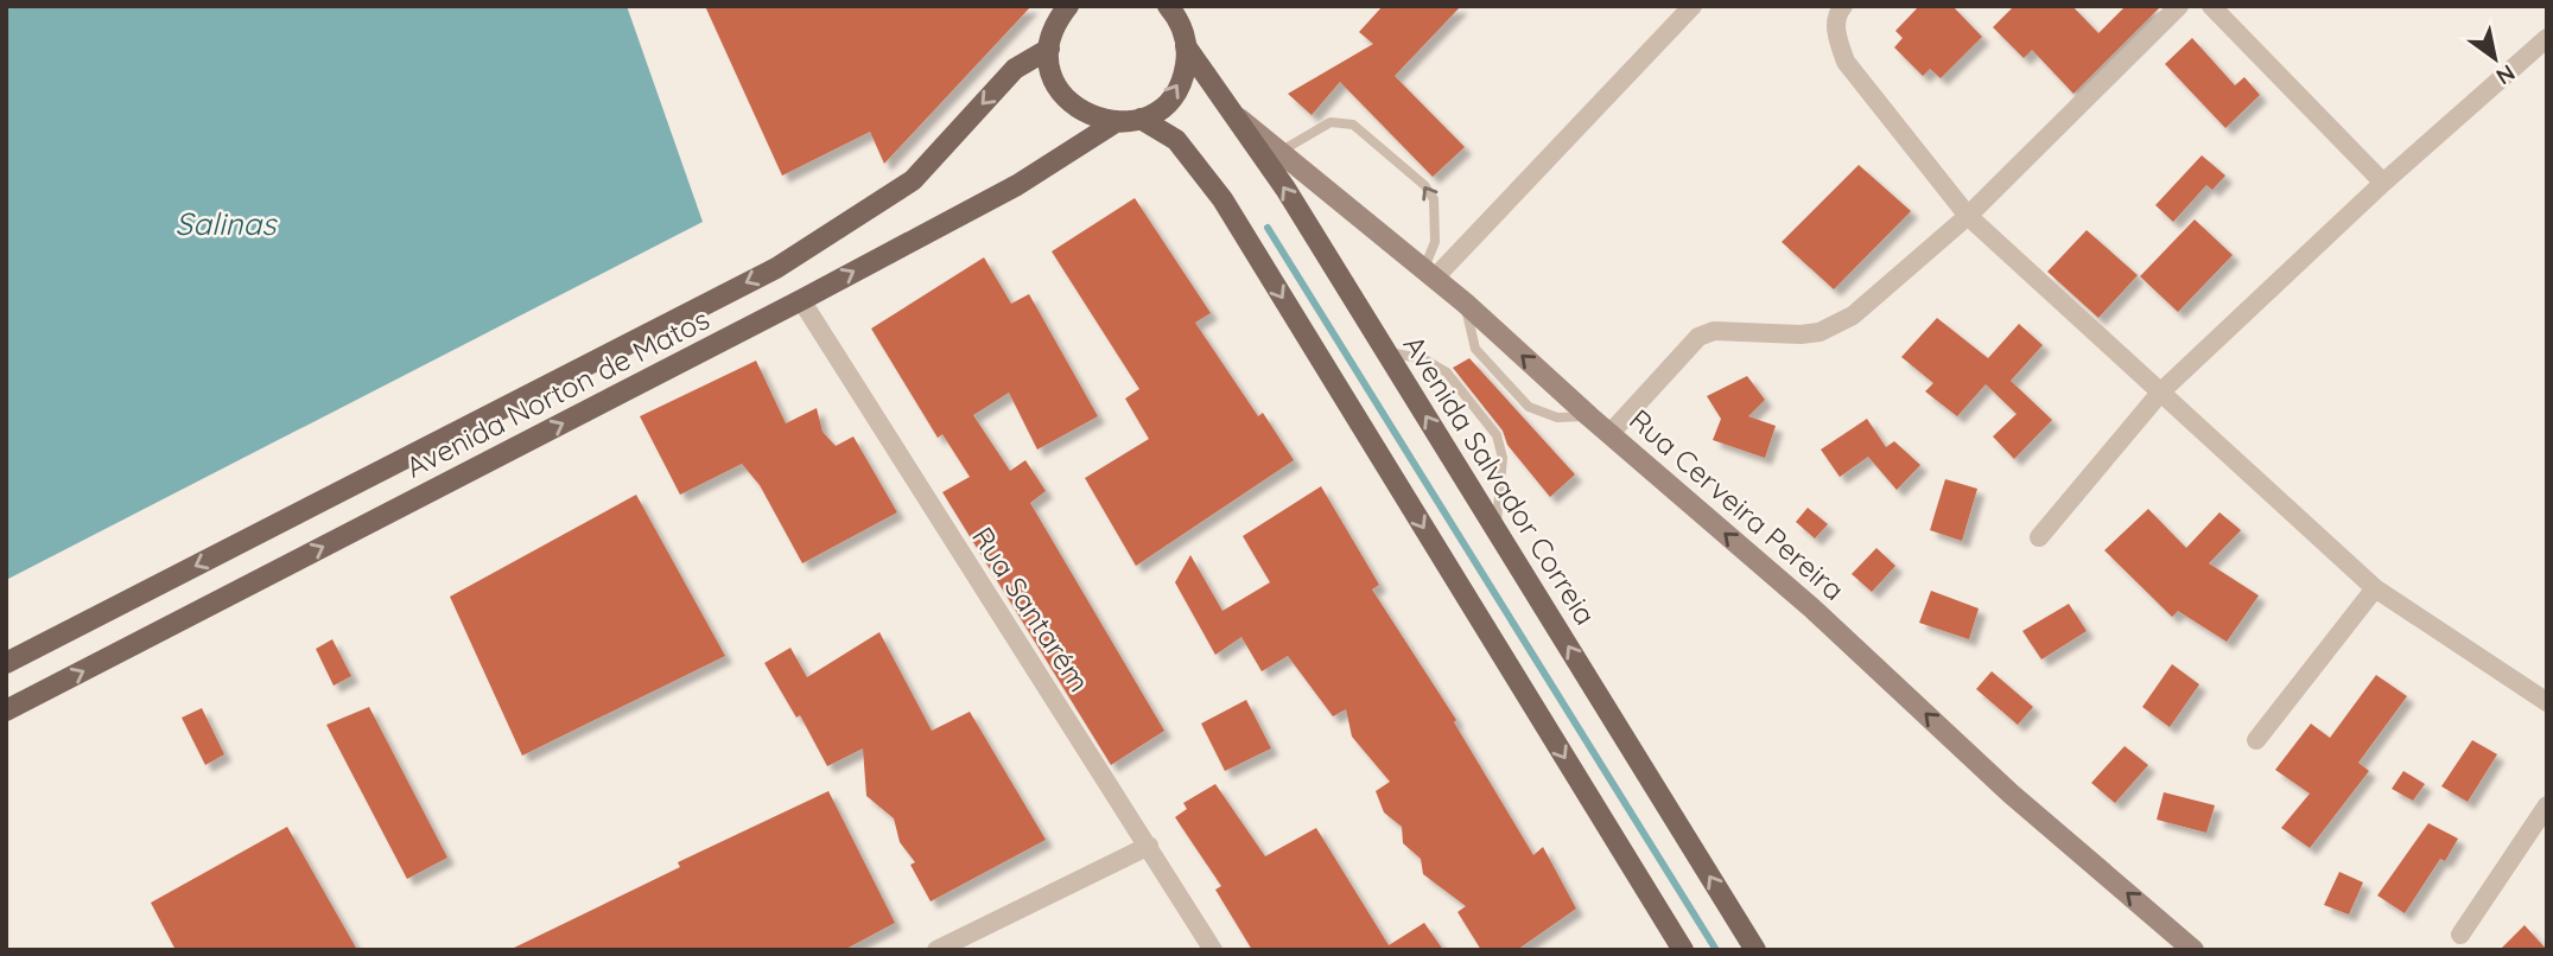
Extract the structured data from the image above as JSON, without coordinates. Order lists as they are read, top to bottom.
{
  "streets": {
    "main road": ["Avenida Norton de Matos", "Avenida Salvador Correia", "Rua Cerveira Pereira"],
    "street": ["Rua Santarém"]
  },
  "crossings": [
    ["Avenida Norton de Matos", "Rua Santarém"],
    ["Avenida Salvador Correia", "Rua Cerveira Pereira"]
  ],
  "one_way": ["Rua Cerveira Pereira"],
  "water": ["Salinas"],
  "north": "bottom right"
}
